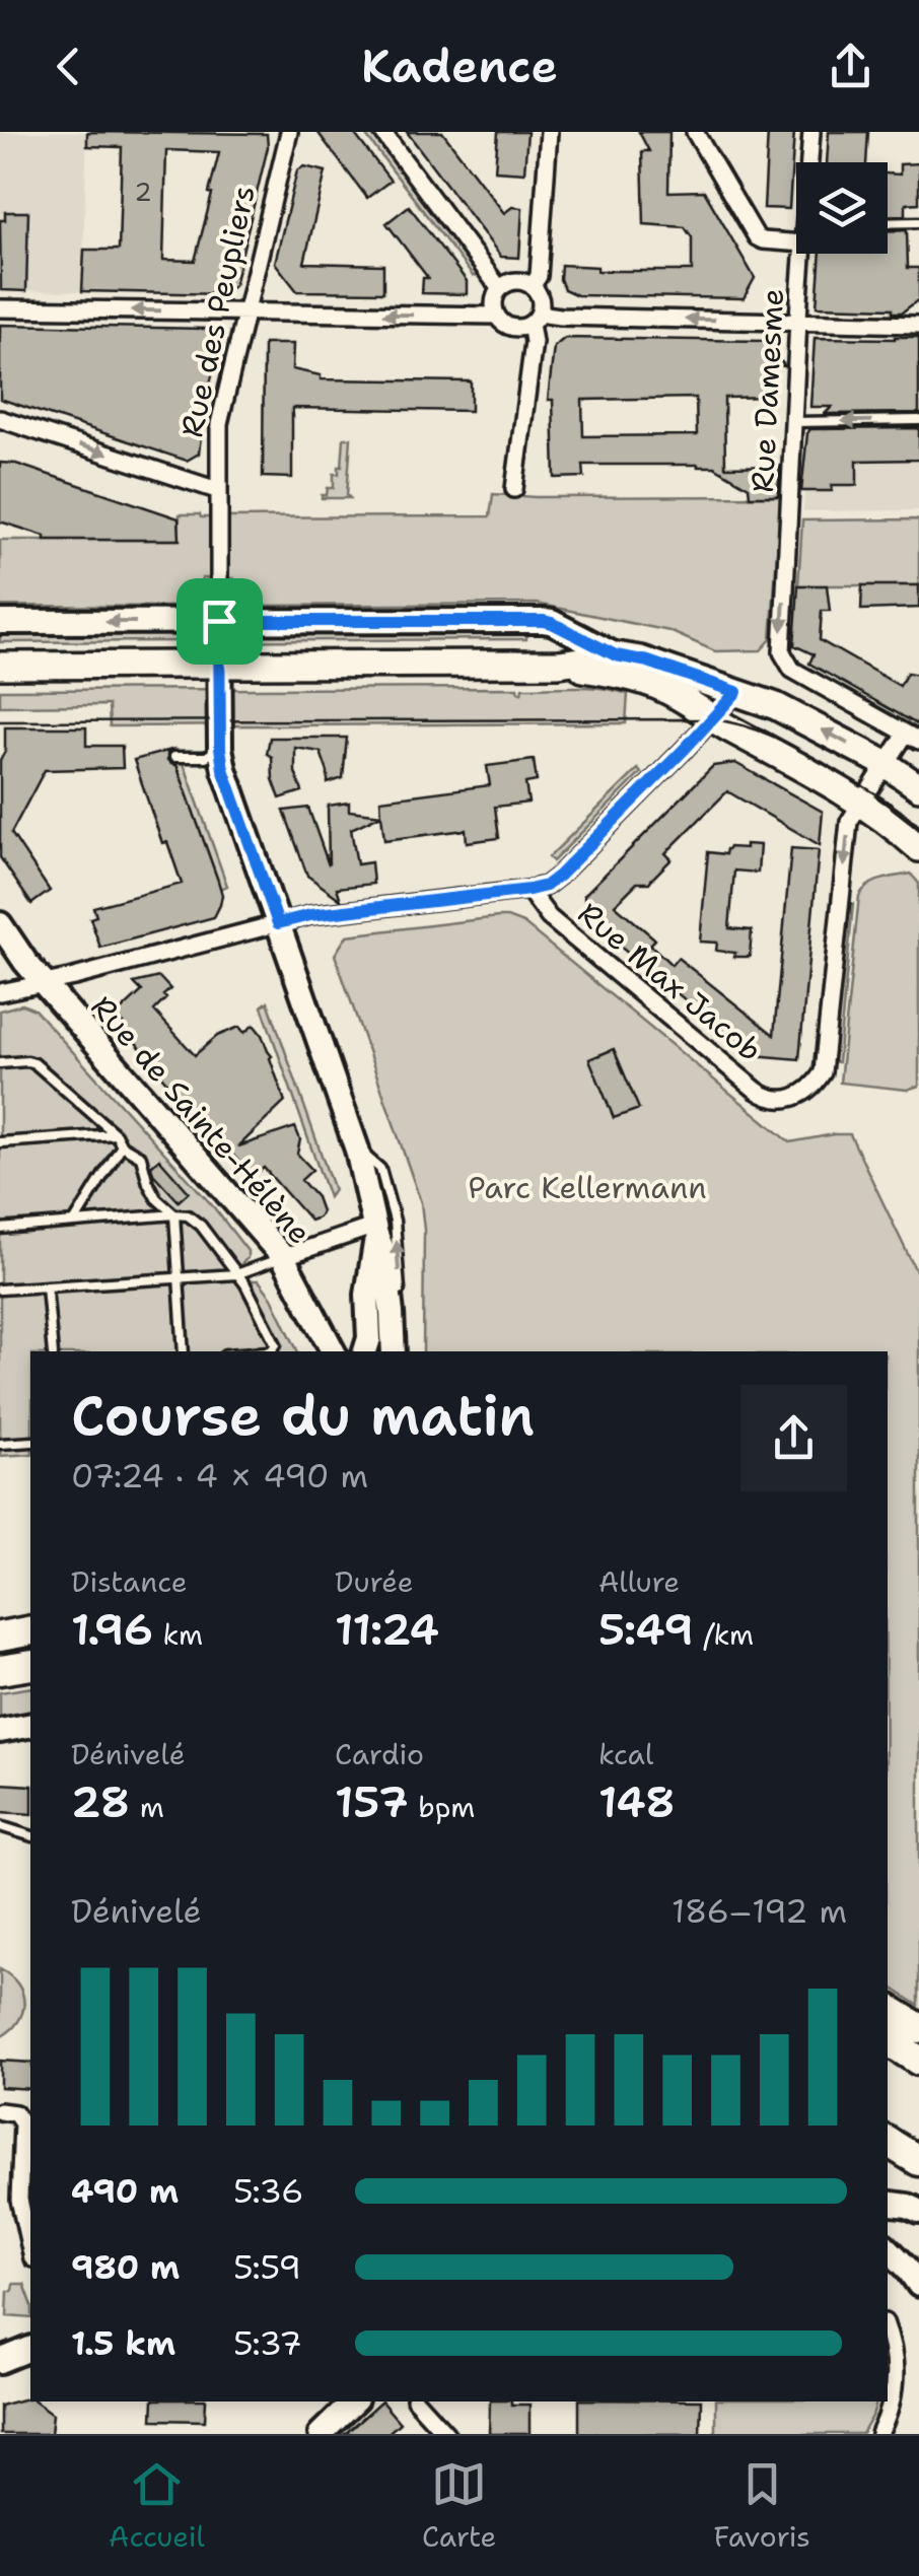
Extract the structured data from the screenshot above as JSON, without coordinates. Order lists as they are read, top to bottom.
{
  "streets": {
    "main road": ["Rue des Peupliers", "Rue de Sainte-Hélène"],
    "street": ["Rue Damesme", "Rue Max Jacob"]
  },
  "one_way": ["Rue Damesme"],
  "parks": ["Parc Kellermann"],
  "house_numbers": ["2"],
  "page": {
    "header": "Kadence",
    "heading": ["Course du matin", "07:24 · 4 × 490 m"],
    "stats": [
      ["Distance", "1.96 km"],
      ["Durée", "11:24"],
      ["Allure", "5:49 /km"],
      ["Dénivelé", "28 m"],
      ["Cardio", "157 bpm"],
      ["kcal", "148"]
    ],
    "chart": ["Dénivelé", "186–192 m"],
    "list": [
      {
        "name": "490 m",
        "note": "5:36"
      },
      {
        "name": "980 m",
        "note": "5:59"
      },
      {
        "name": "1.5 km",
        "note": "5:37"
      }
    ],
    "tabs": ["Accueil", "Carte", "Favoris"]
  }
}
